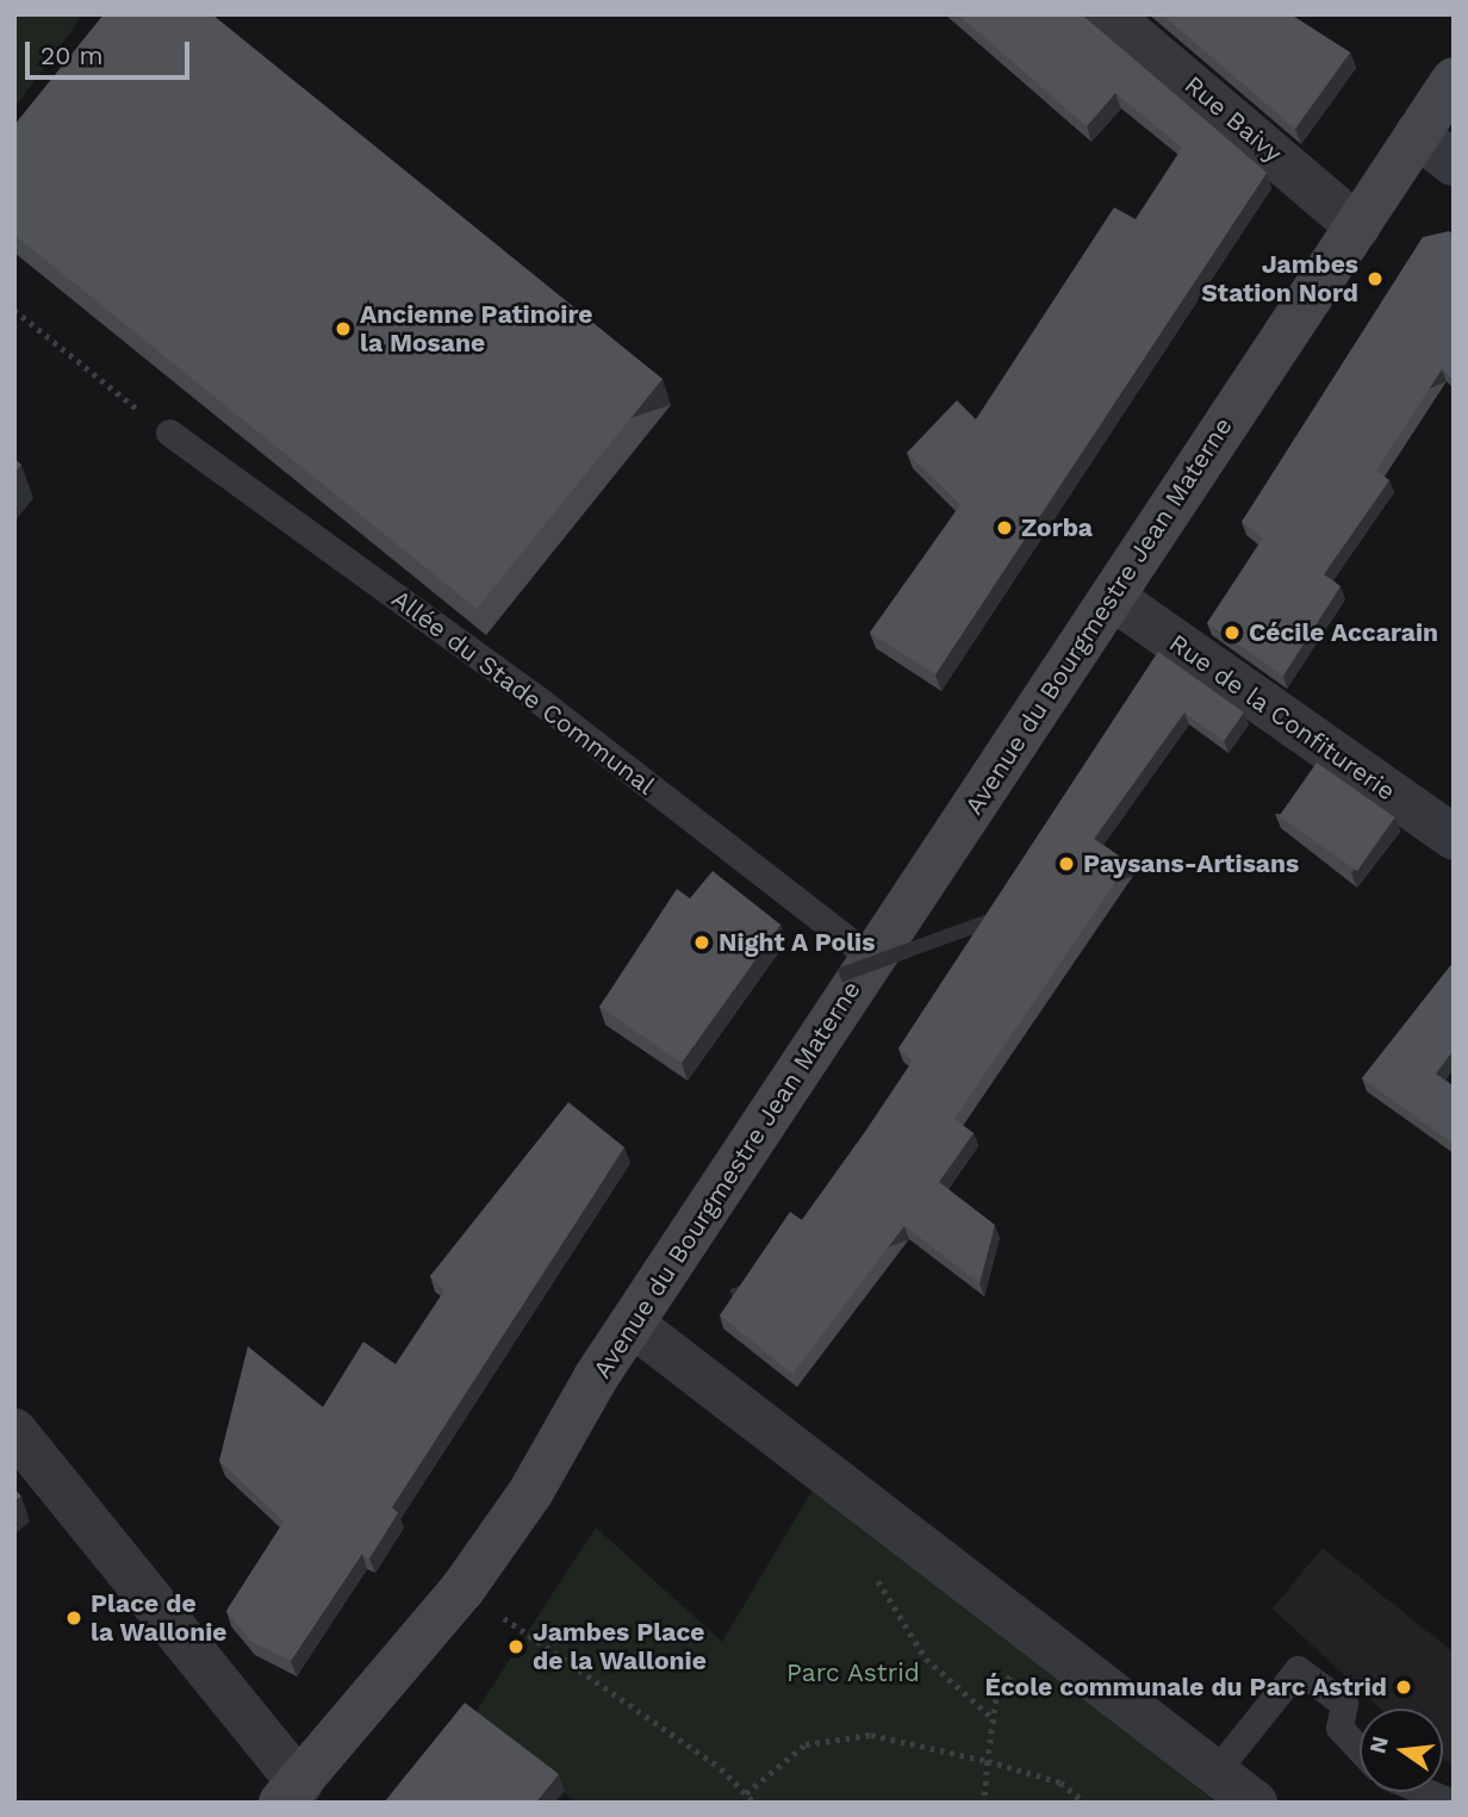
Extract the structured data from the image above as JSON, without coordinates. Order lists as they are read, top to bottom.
{
  "streets": {
    "main road": ["Avenue du Bourgmestre Jean Materne"],
    "street": ["Rue Baivy", "Rue de la Confiturerie"],
    "lane": ["Allée du Stade Communal"]
  },
  "crossings": [
    ["Rue Baivy", "Avenue du Bourgmestre Jean Materne"],
    ["Avenue du Bourgmestre Jean Materne", "Allée du Stade Communal"],
    ["Avenue du Bourgmestre Jean Materne", "Rue de la Confiturerie"]
  ],
  "parks": ["Parc Astrid"],
  "places": [
    "Jambes Station Nord",
    "Ancienne Patinoire la Mosane",
    "Zorba",
    "Cécile Accarain",
    "Paysans-Artisans",
    "Night A Polis",
    "Place de la Wallonie",
    "Jambes Place de la Wallonie",
    "École communale du Parc Astrid"
  ],
  "scale_bar": "20 m",
  "north": "left"
}
